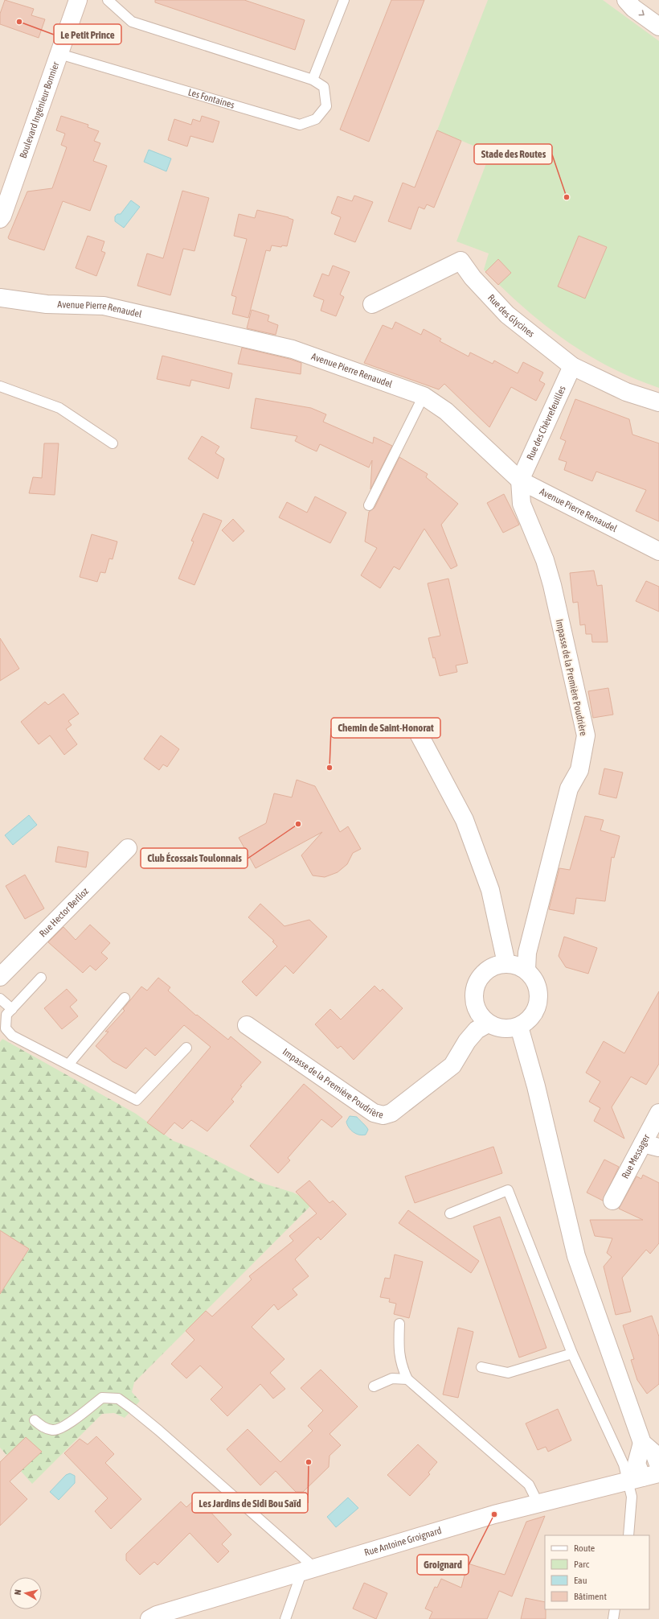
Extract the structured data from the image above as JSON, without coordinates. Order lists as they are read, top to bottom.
{
  "streets": {
    "street": [
      "Boulevard Ingénieur Bonnier",
      "Avenue Pierre Renaudel",
      "Rue des Glycines",
      "Rue des Chèvrefeuilles",
      "Impasse de la Première Poudrière",
      "Rue Hector Berlioz",
      "Rue Messager",
      "Rue Antoine Groignard"
    ],
    "lane": ["Les Fontaines"]
  },
  "crossings": [
    ["Les Fontaines", "Boulevard Ingénieur Bonnier"],
    ["Avenue Pierre Renaudel", "Rue des Chèvrefeuilles"],
    ["Avenue Pierre Renaudel", "Impasse de la Première Poudrière"],
    ["Rue des Glycines", "Rue des Chèvrefeuilles"],
    ["Rue des Chèvrefeuilles", "Impasse de la Première Poudrière"]
  ],
  "places": [
    "Le Petit Prince",
    "Stade des Routes",
    "Chemin de Saint-Honorat",
    "Club Écossais Toulonnais",
    "Les Jardins de Sidi Bou Saïd",
    "Groignard"
  ],
  "legend": [
    "Route",
    "Parc",
    "Eau",
    "Bâtiment"
  ],
  "north": "left"
}
